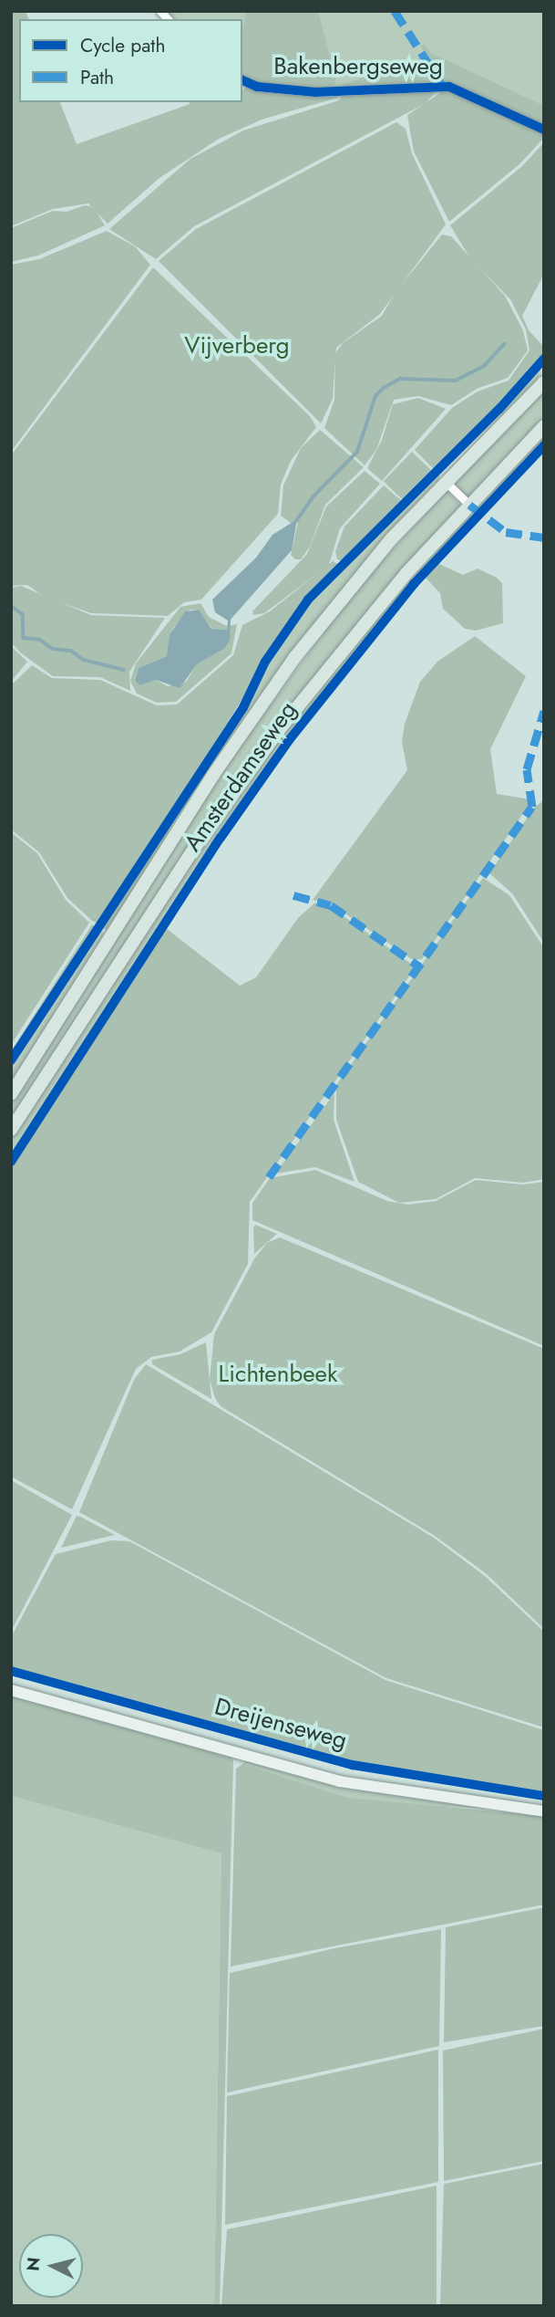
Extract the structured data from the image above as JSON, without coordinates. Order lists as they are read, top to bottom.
{
  "streets": {
    "main road": ["Amsterdamseweg", "Dreijenseweg"],
    "street": ["Bakenbergseweg"]
  },
  "parks": ["Vijverberg", "Lichtenbeek"],
  "legend": ["Cycle path", "Path"],
  "north": "left"
}
